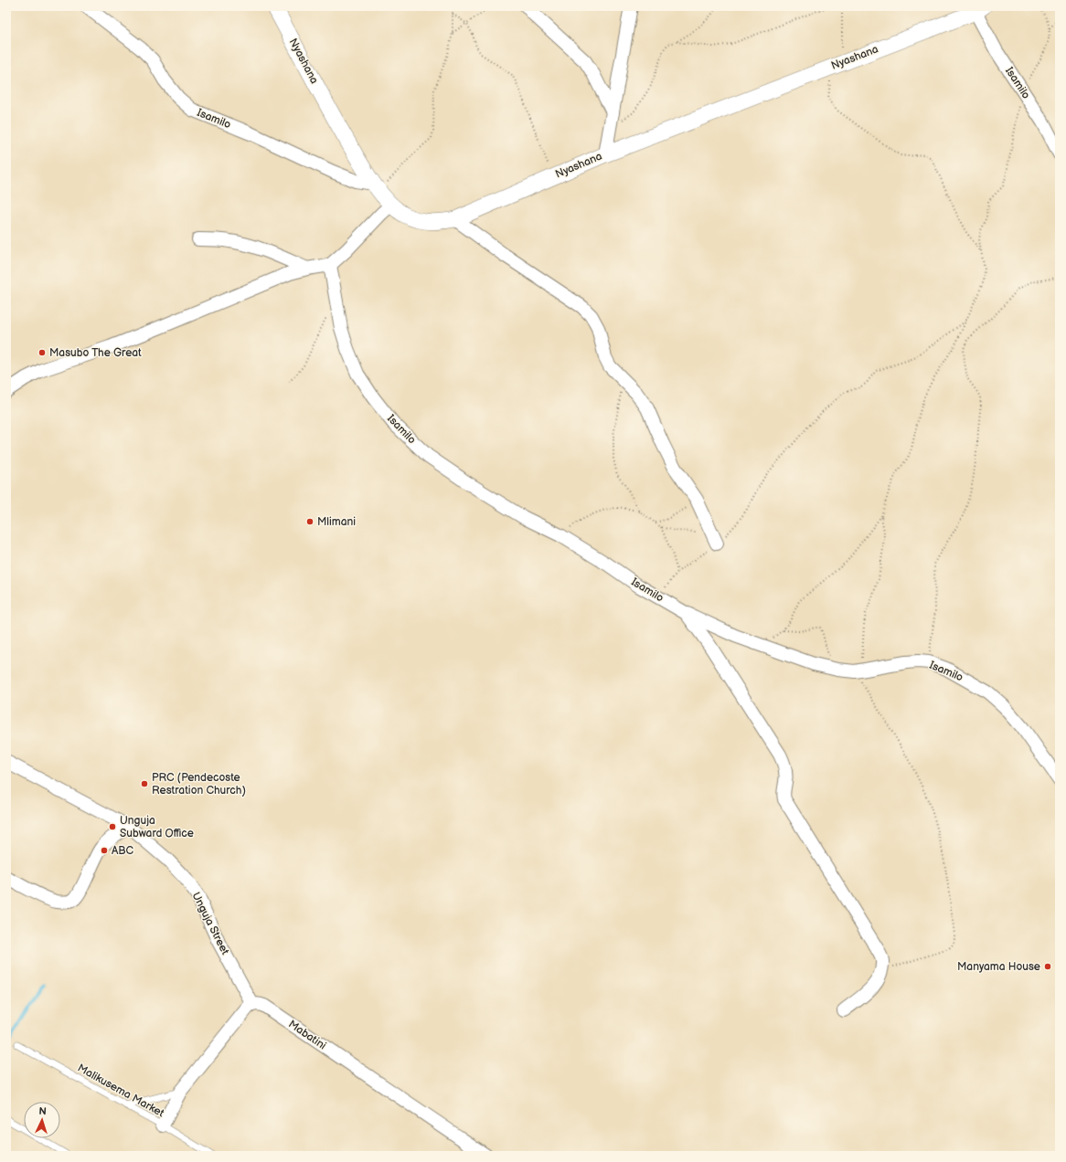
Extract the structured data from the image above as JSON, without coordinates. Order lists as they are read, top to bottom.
{
  "streets": {
    "street": [
      "Nyashana",
      "Isamilo",
      "Unguja Street",
      "Mabatini"
    ],
    "lane": ["Malikusema Market"]
  },
  "crossings": [
    ["Nyashana", "Isamilo"],
    ["Unguja Street", "Mabatini"]
  ],
  "places": [
    "Masubo The Great",
    "Mlimani",
    "PRC (Pendecoste Restration Church)",
    "Unguja Subward Office",
    "ABC",
    "Manyama House"
  ],
  "north": "top"
}
